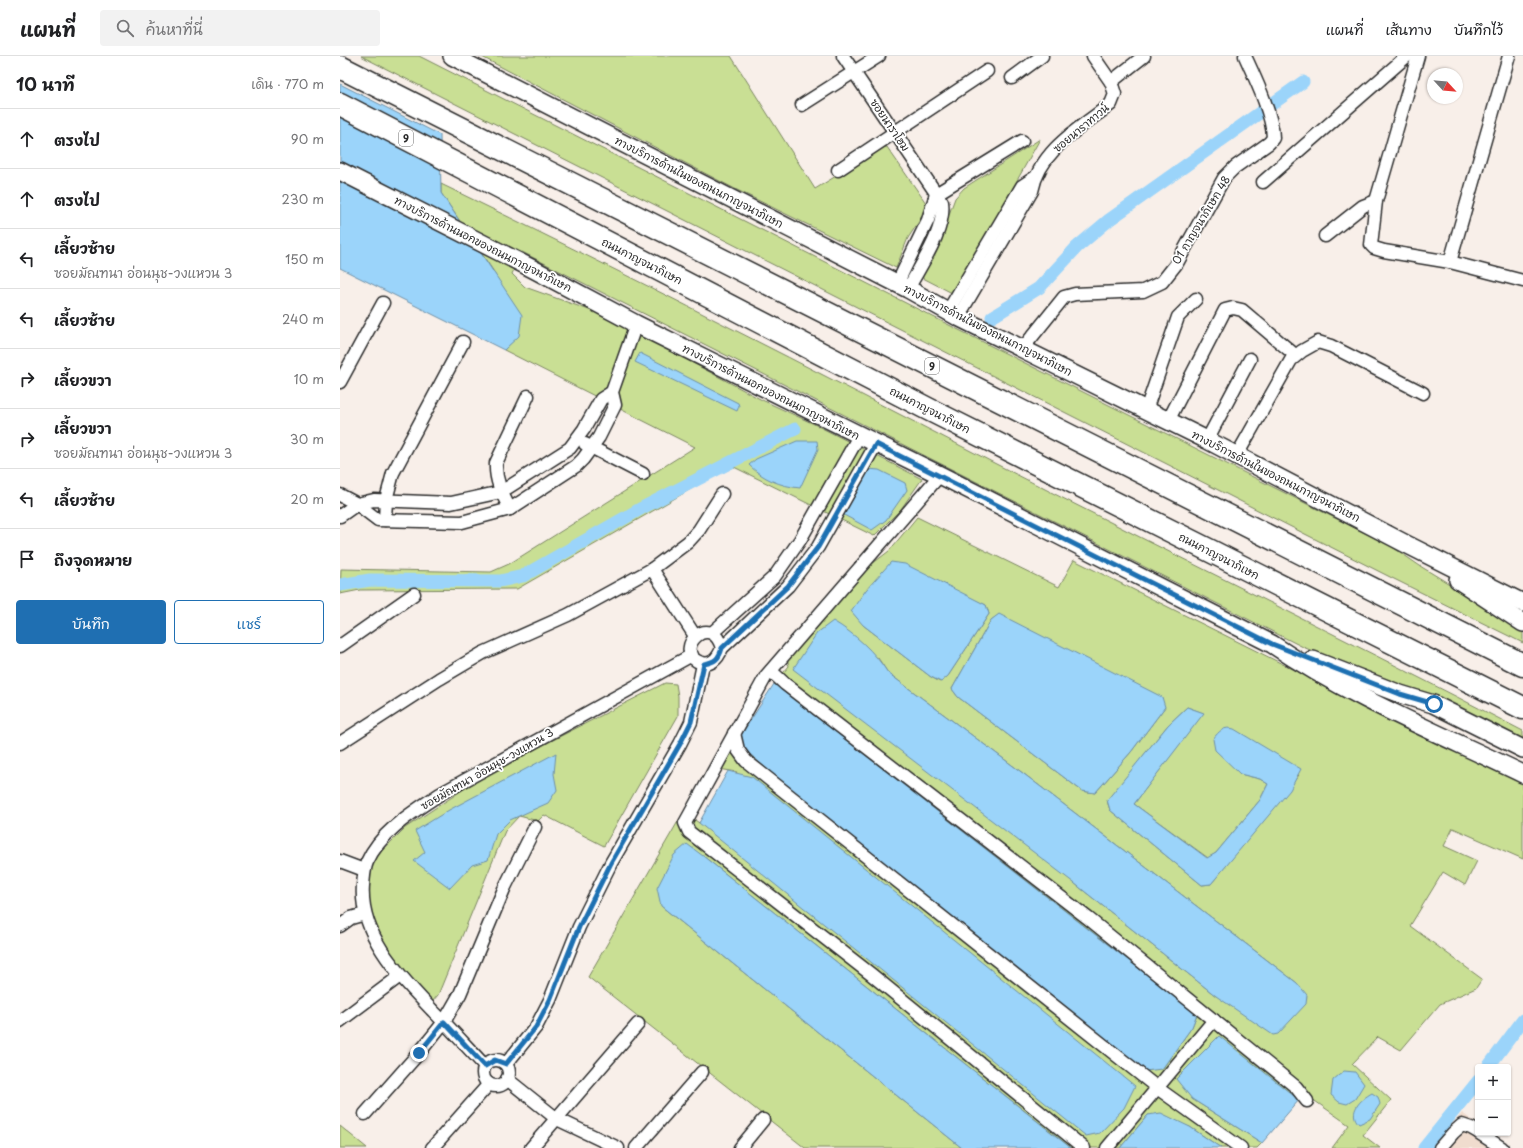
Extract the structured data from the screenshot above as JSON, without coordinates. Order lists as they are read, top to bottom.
{
  "streets": {
    "highway": ["9", "ถนนกาญจนาภิเษก"],
    "main road": ["ทางบริการด้านในของถนนกาญจนาภิเษก", "ทางบริการด้านนอกของถนนกาญจนาภิเษก"],
    "street": [
      "ซอยนาราโฮม",
      "ซอยนาราทาวน์",
      "01 กาญจนาภิเษก 48",
      "ซอยมัณฑนา อ่อนนุช-วงแหวน 3"
    ]
  },
  "crossings": [
    ["ซอยนาราทาวน์", "ทางบริการด้านในของถนนกาญจนาภิเษก"],
    ["ทางบริการด้านในของถนนกาญจนาภิเษก", "01 กาญจนาภิเษก 48"]
  ],
  "north": "bottom right",
  "page": {
    "header": "แผนที่",
    "search": "ค้นหาที่นี่",
    "nav": ["แผนที่", "เส้นทาง", "บันทึกไว้"],
    "heading": ["10 นาที", "เดิน · 770 m"],
    "list": [
      ["ตรงไป", "90 m"],
      ["ตรงไป", "230 m"],
      ["เลี้ยวซ้าย", "ซอยมัณฑนา อ่อนนุช-วงแหวน 3", "150 m"],
      ["เลี้ยวซ้าย", "240 m"],
      ["เลี้ยวขวา", "10 m"],
      ["เลี้ยวขวา", "ซอยมัณฑนา อ่อนนุช-วงแหวน 3", "30 m"],
      ["เลี้ยวซ้าย", "20 m"],
      "ถึงจุดหมาย"
    ],
    "buttons": ["บันทึก", "แชร์"],
    "map_buttons": ["+", "−"]
  }
}
